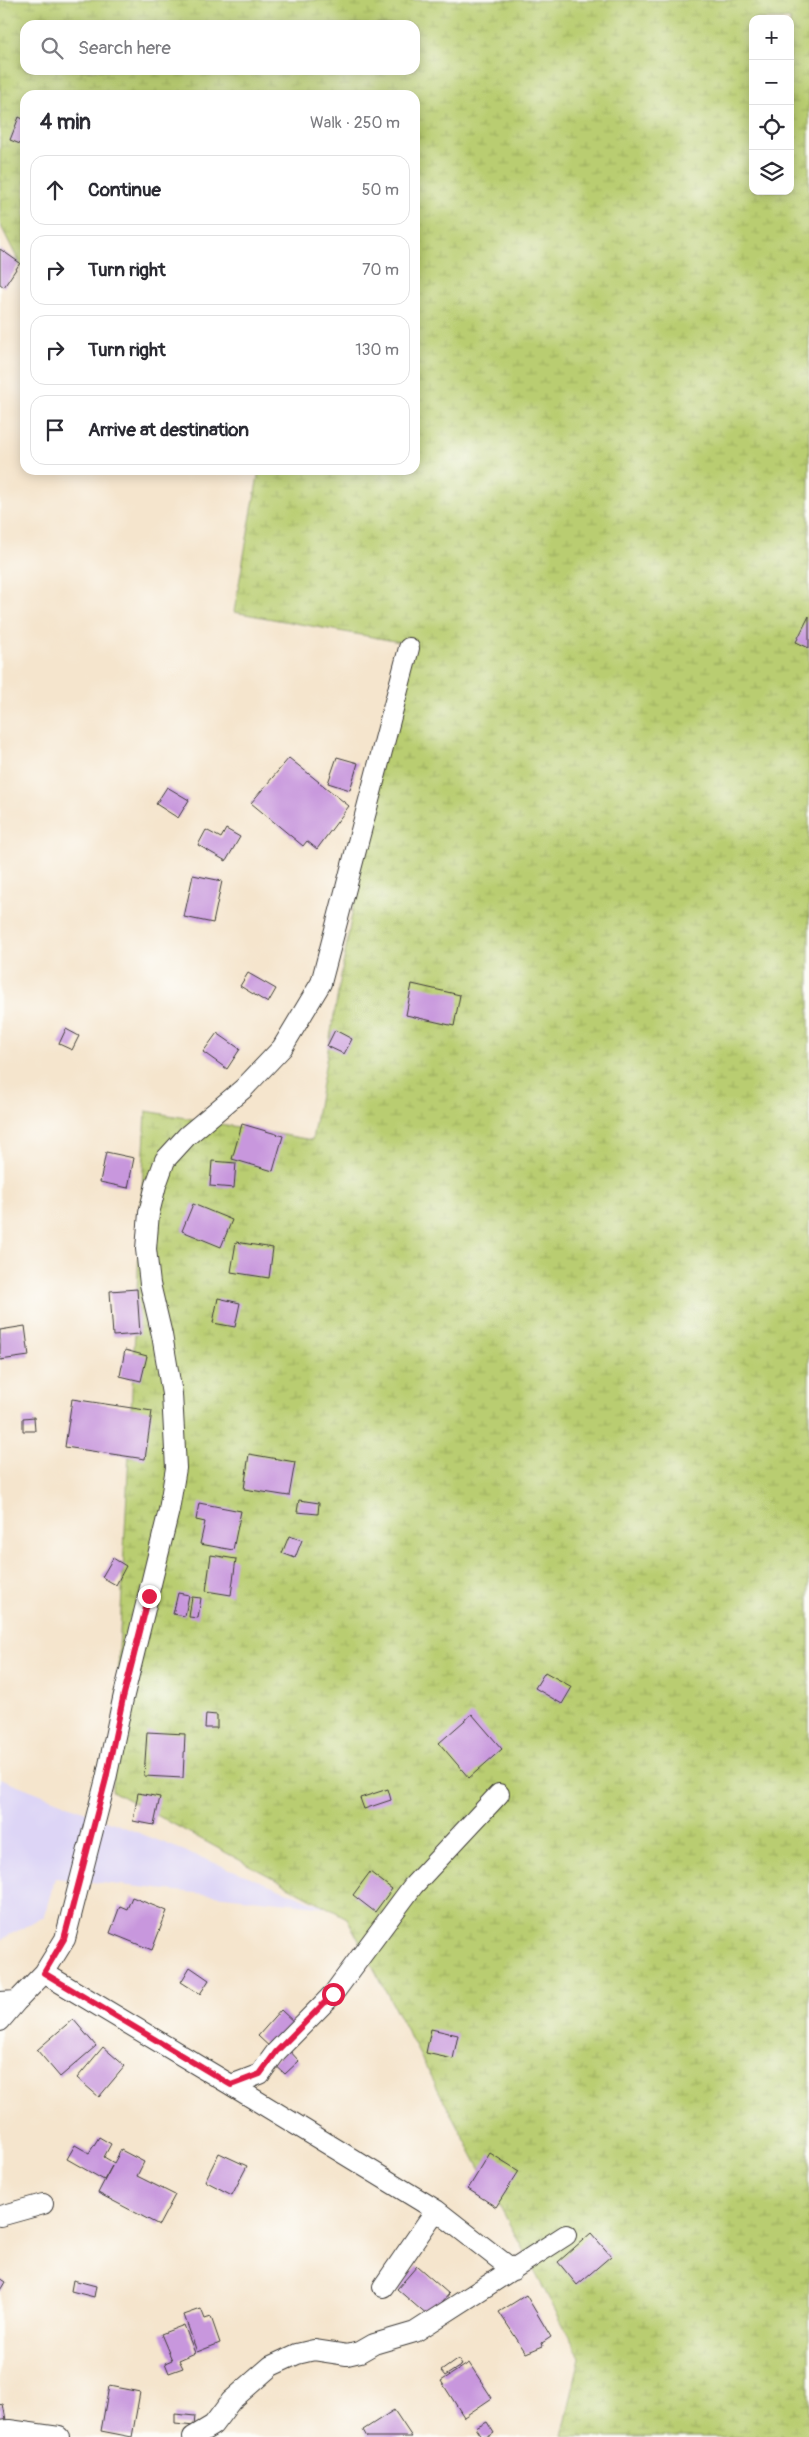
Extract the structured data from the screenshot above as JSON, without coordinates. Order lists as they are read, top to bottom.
{
  "page": {
    "map_buttons": ["+", "−"],
    "search": "Search here",
    "heading": ["4 min", "Walk · 250 m"],
    "list": [
      ["Continue", "50 m"],
      ["Turn right", "70 m"],
      ["Turn right", "130 m"],
      "Arrive at destination"
    ]
  }
}
